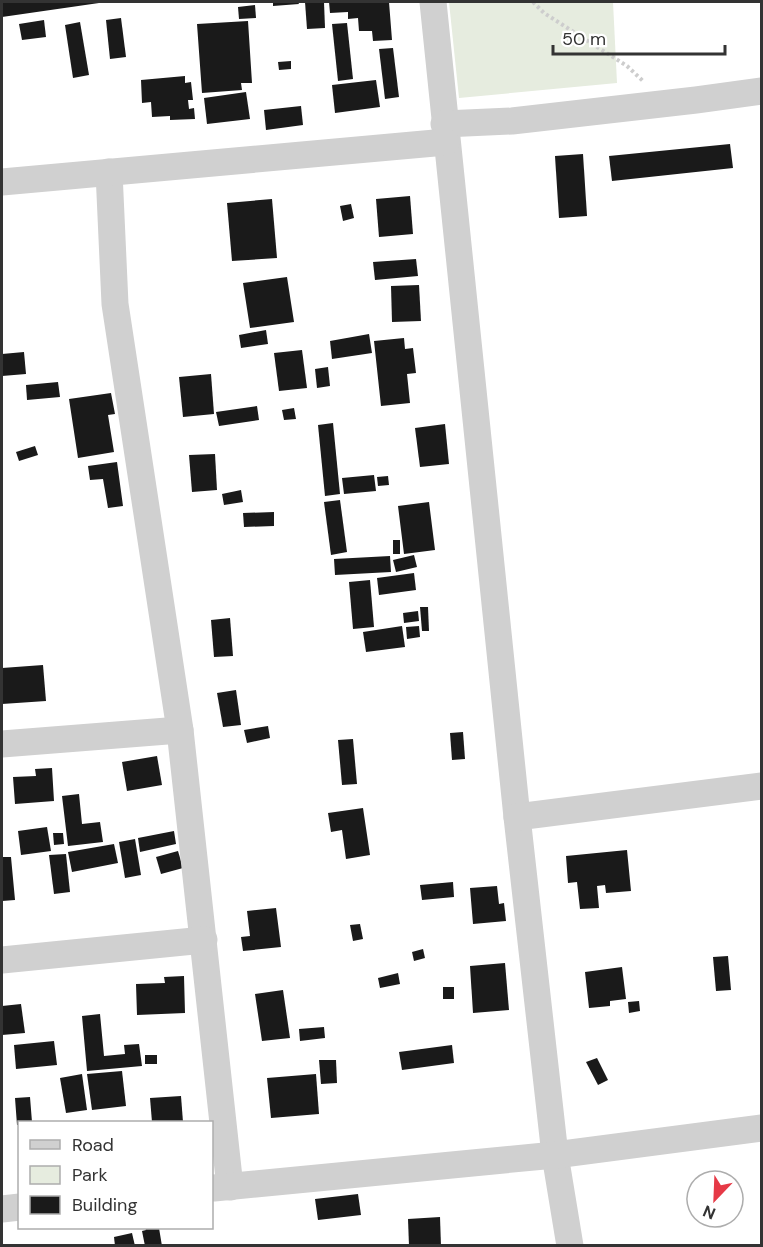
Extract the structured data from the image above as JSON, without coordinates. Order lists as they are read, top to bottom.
{
  "legend": ["Road", "Park", "Building"],
  "scale_bar": "50 m",
  "north": "bottom left"
}
